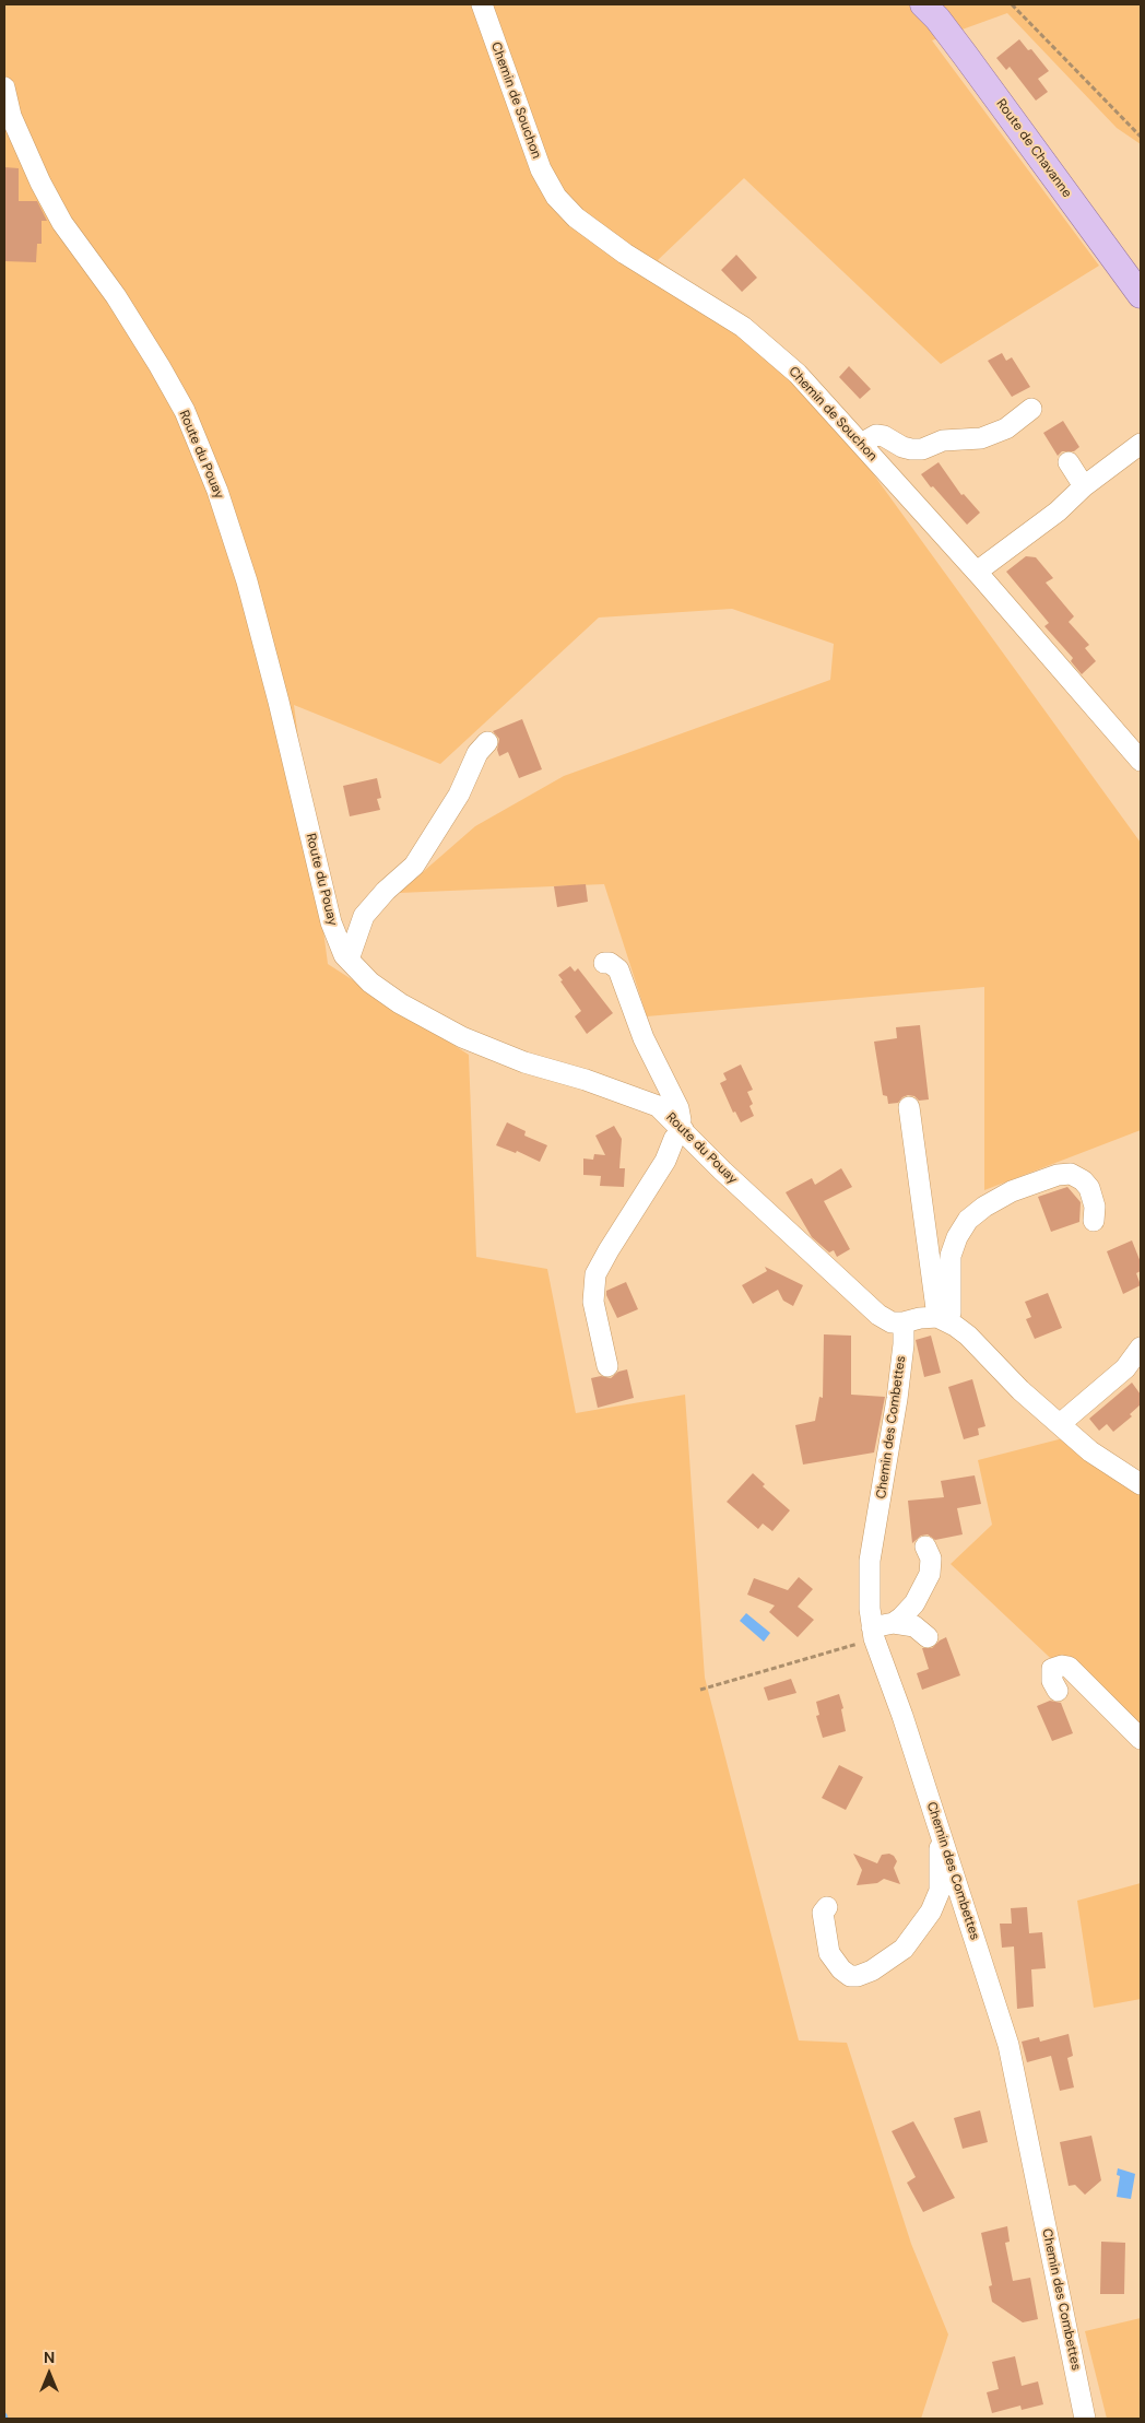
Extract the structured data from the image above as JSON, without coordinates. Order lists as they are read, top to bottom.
{
  "streets": {
    "main road": ["Route de Chavanne"],
    "street": ["Chemin de Souchon", "Route du Pouay", "Chemin des Combettes"]
  },
  "crossings": [
    ["Route du Pouay", "Chemin des Combettes"]
  ],
  "north": "top"
}
